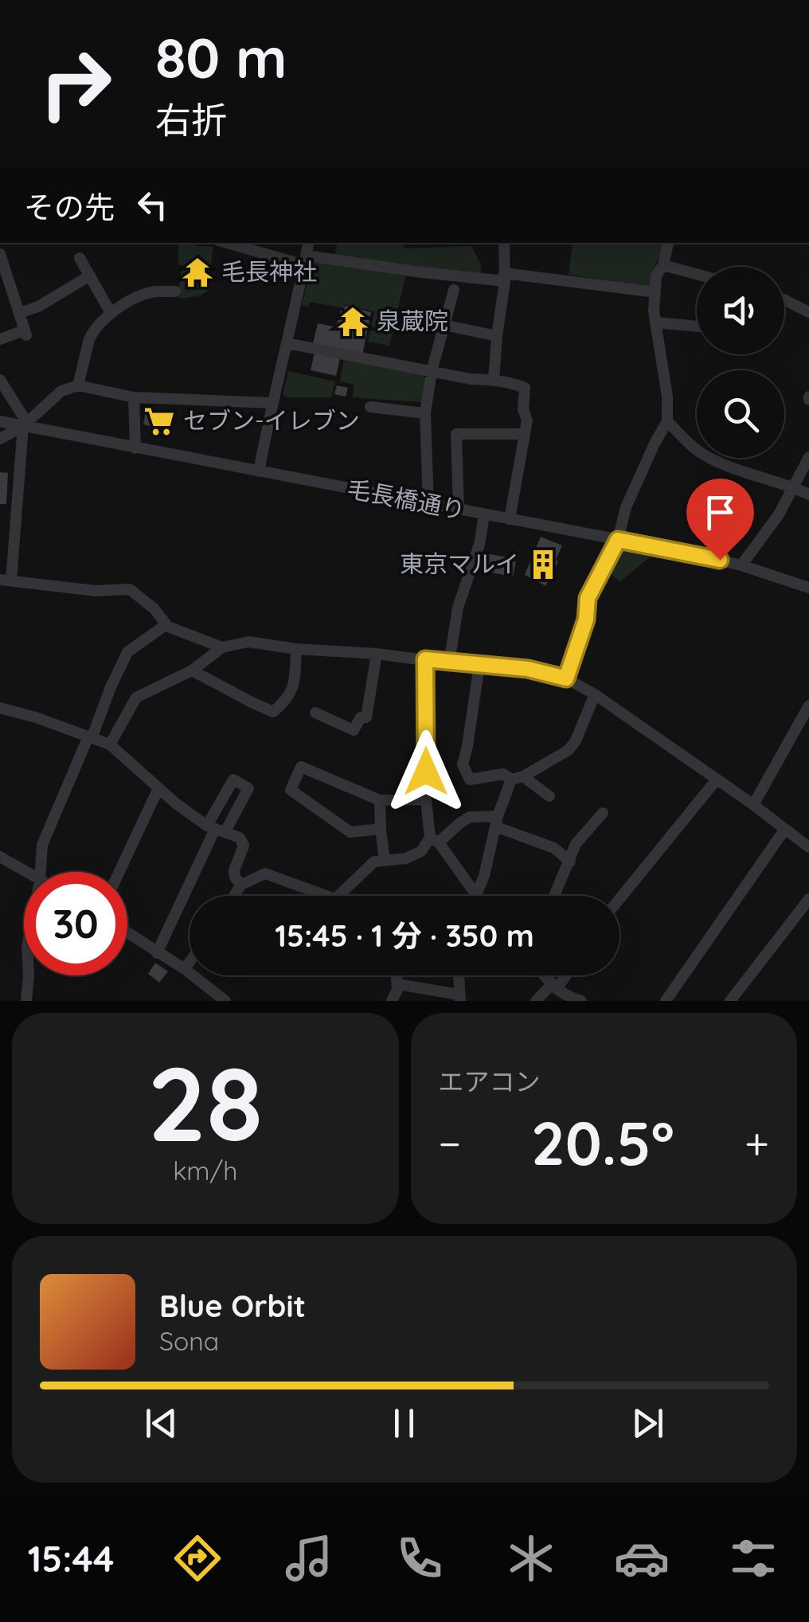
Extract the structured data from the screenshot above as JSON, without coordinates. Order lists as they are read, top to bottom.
{
  "streets": {
    "street": ["毛長橋通り"]
  },
  "places": {
    "temple": ["毛長神社", "泉蔵院"],
    "supermarket": ["セブン-イレブン"],
    "building": ["東京マルイ"]
  },
  "page": {
    "turn": ["80 m", "右折"],
    "then": "その先",
    "limit": "30",
    "trip": "15:45 · 1 分 · 350 m",
    "tile": [
      ["28", "km/h"],
      "エアコン"
    ],
    "heat": ["−", "20.5°", "+"],
    "song": ["Blue Orbit", "Sona"],
    "tabs": "15:44"
  }
}
